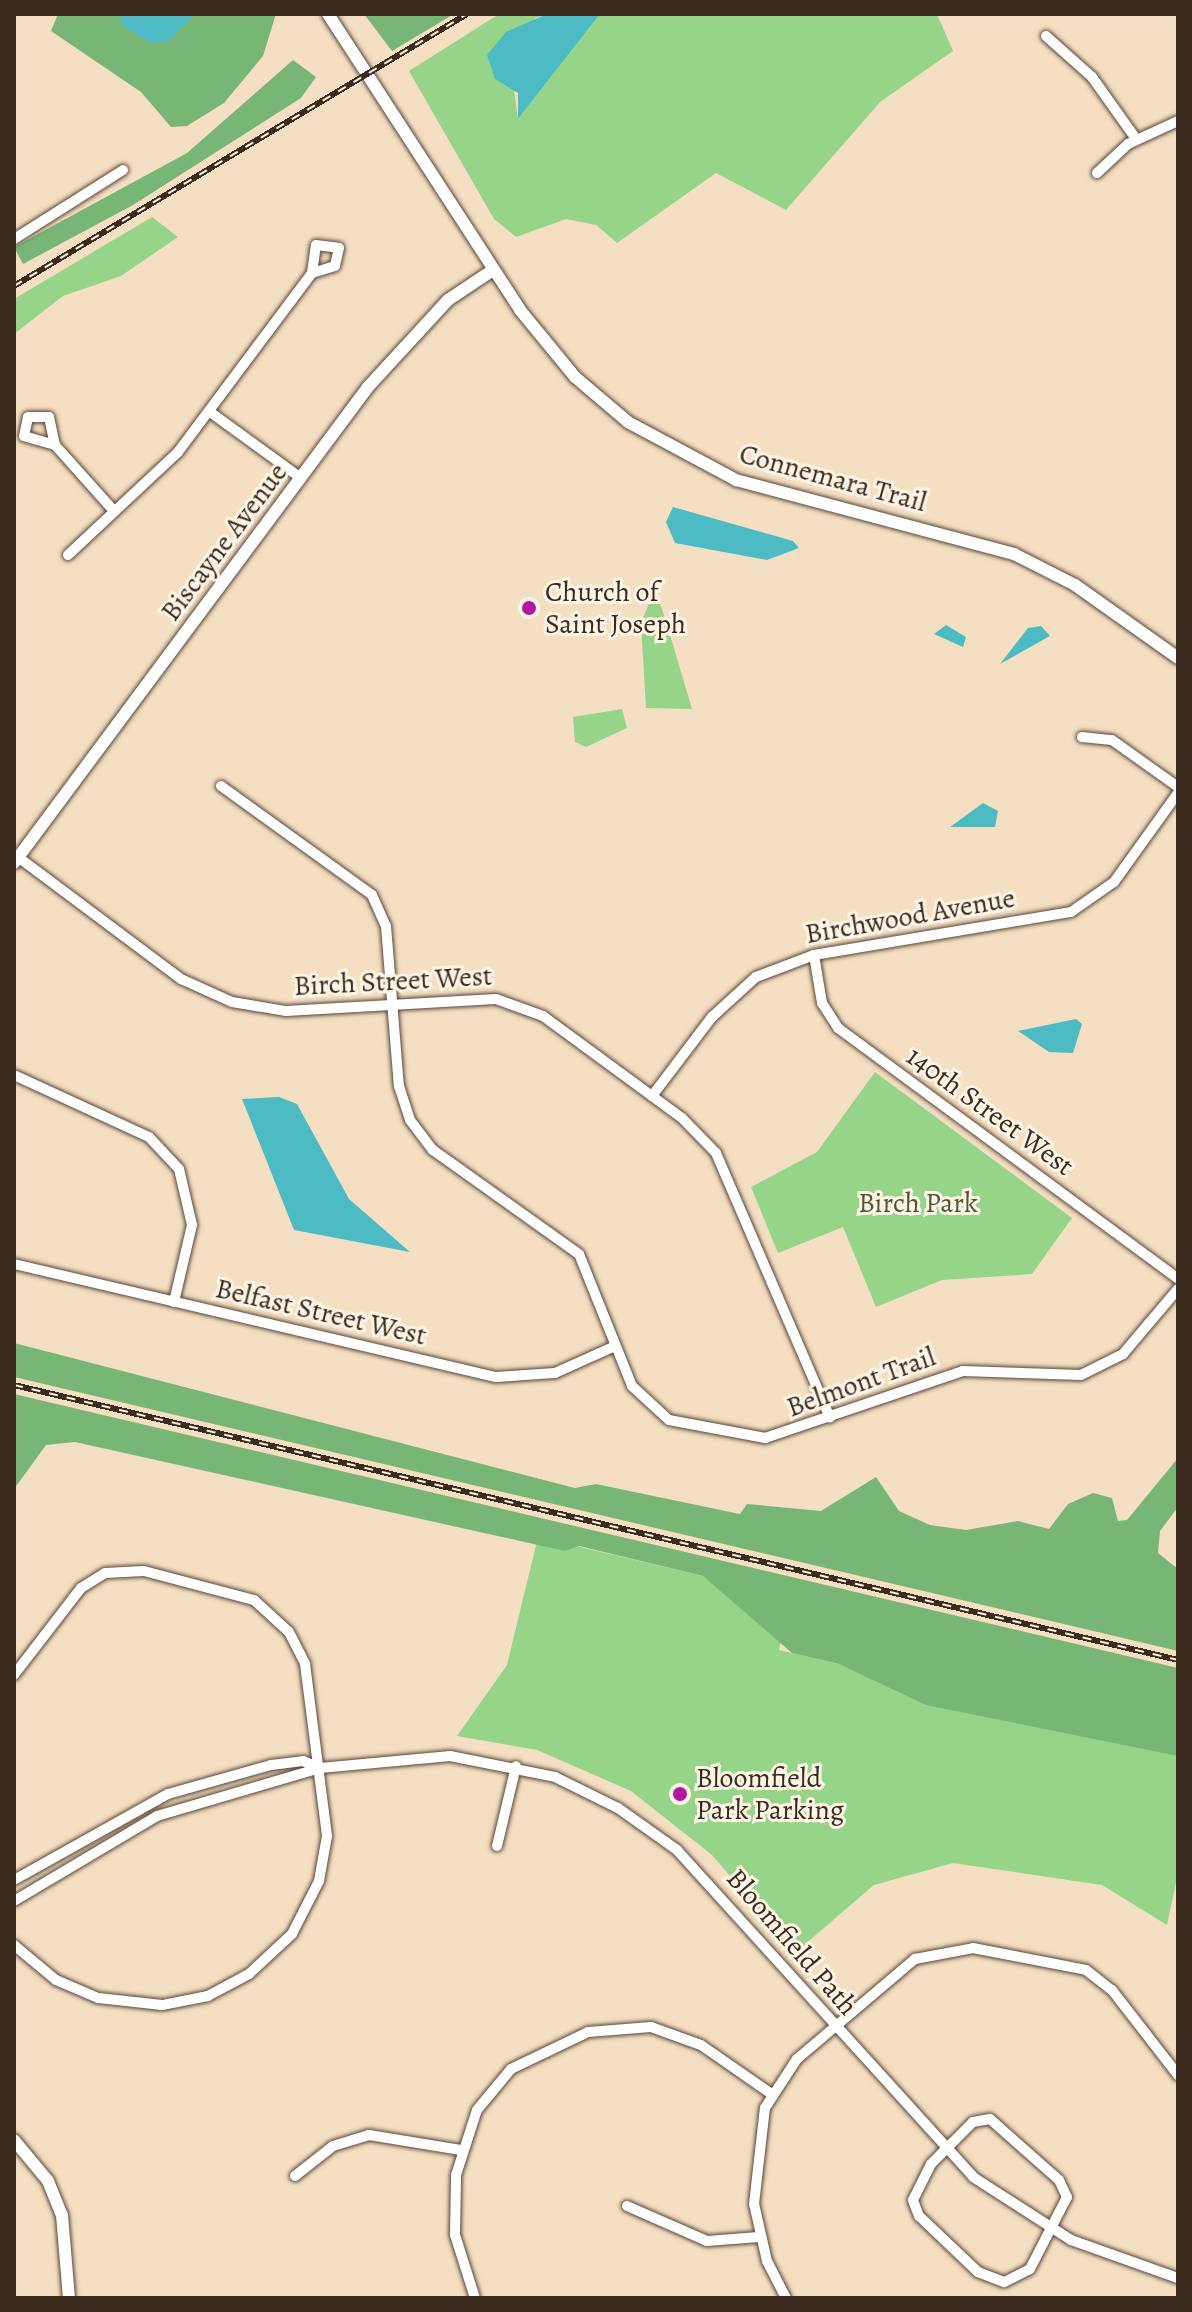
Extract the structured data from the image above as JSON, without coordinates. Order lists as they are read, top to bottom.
{
  "streets": {
    "street": [
      "Connemara Trail",
      "Biscayne Avenue",
      "Birchwood Avenue",
      "Birch Street West",
      "140th Street West",
      "Belfast Street West",
      "Belmont Trail",
      "Bloomfield Path"
    ]
  },
  "crossings": [
    ["Connemara Trail", "Biscayne Avenue"],
    ["Biscayne Avenue", "Birch Street West"],
    ["Birchwood Avenue", "Birch Street West"],
    ["Birchwood Avenue", "140th Street West"],
    ["Birch Street West", "Belmont Trail"],
    ["Belfast Street West", "Belmont Trail"]
  ],
  "parks": ["Birch Park"],
  "places": ["Church of Saint Joseph", "Bloomfield Park Parking"]
}
